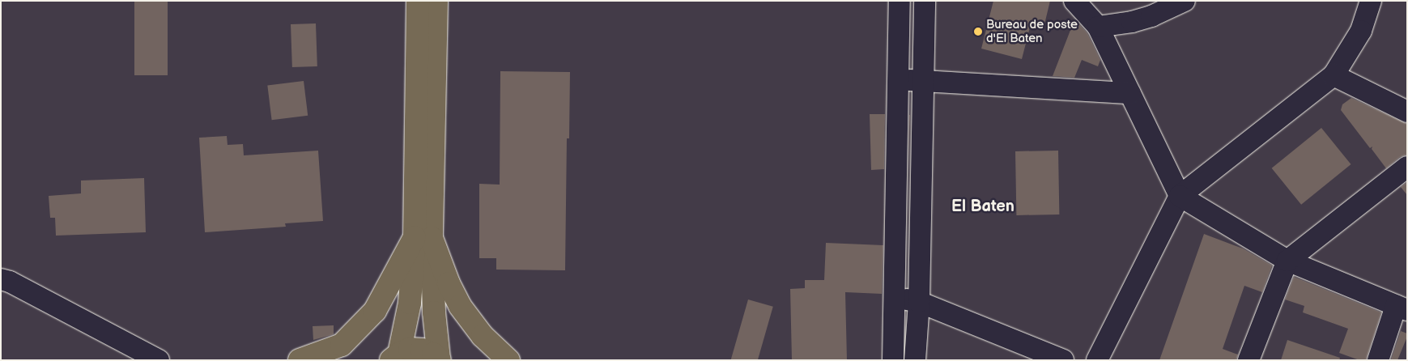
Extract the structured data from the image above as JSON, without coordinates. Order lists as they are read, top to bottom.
{
  "districts": ["El Baten"],
  "places": ["Bureau de poste d'El Baten"]
}
